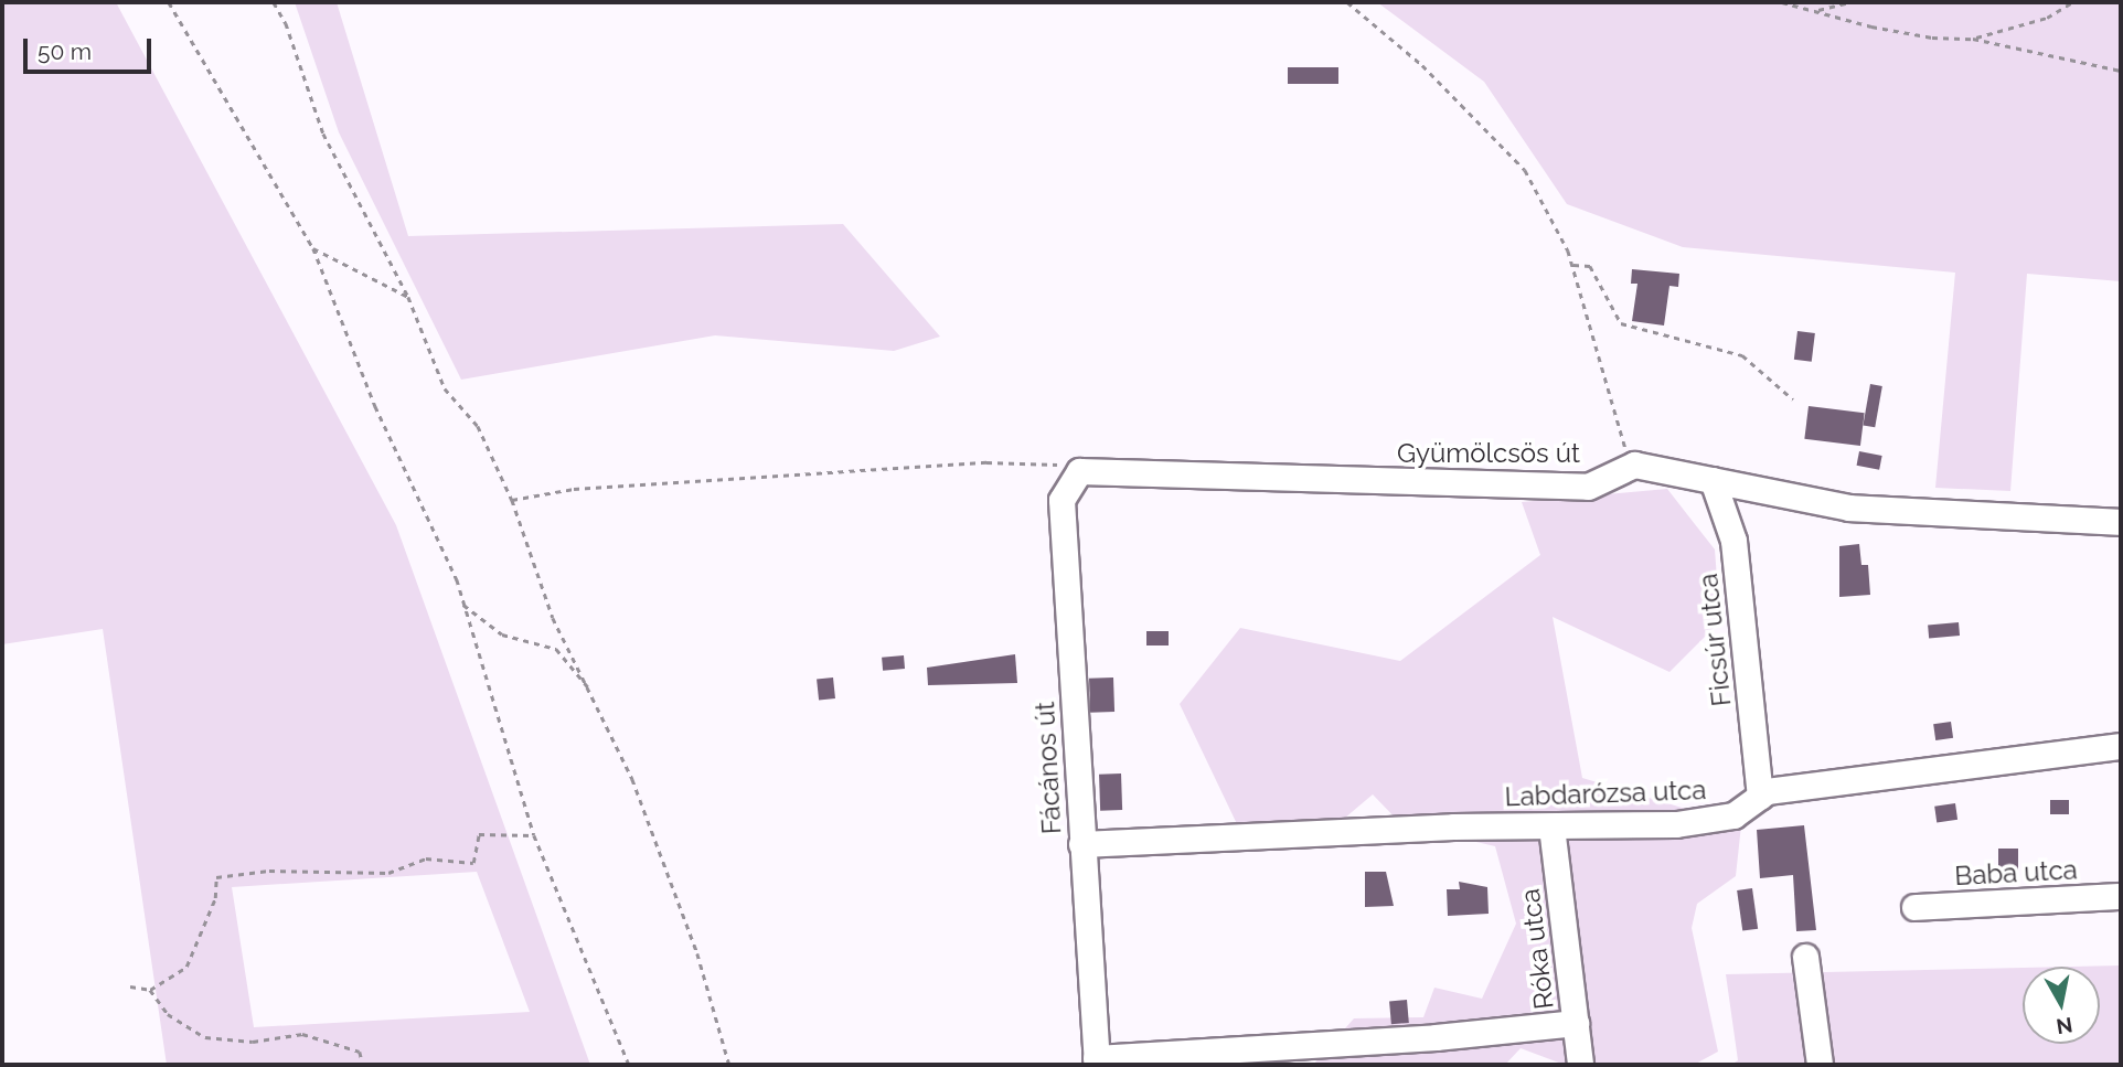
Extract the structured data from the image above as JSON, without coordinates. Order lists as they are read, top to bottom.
{
  "streets": {
    "street": [
      "Gyümölcsös út",
      "Ficsúr utca",
      "Fácános út",
      "Labdarózsa utca",
      "Baba utca",
      "Róka utca"
    ]
  },
  "crossings": [
    ["Gyümölcsös út", "Fácános út"],
    ["Ficsúr utca", "Labdarózsa utca"],
    ["Fácános út", "Labdarózsa utca"],
    ["Labdarózsa utca", "Róka utca"]
  ],
  "scale_bar": "50 m",
  "north": "bottom"
}
